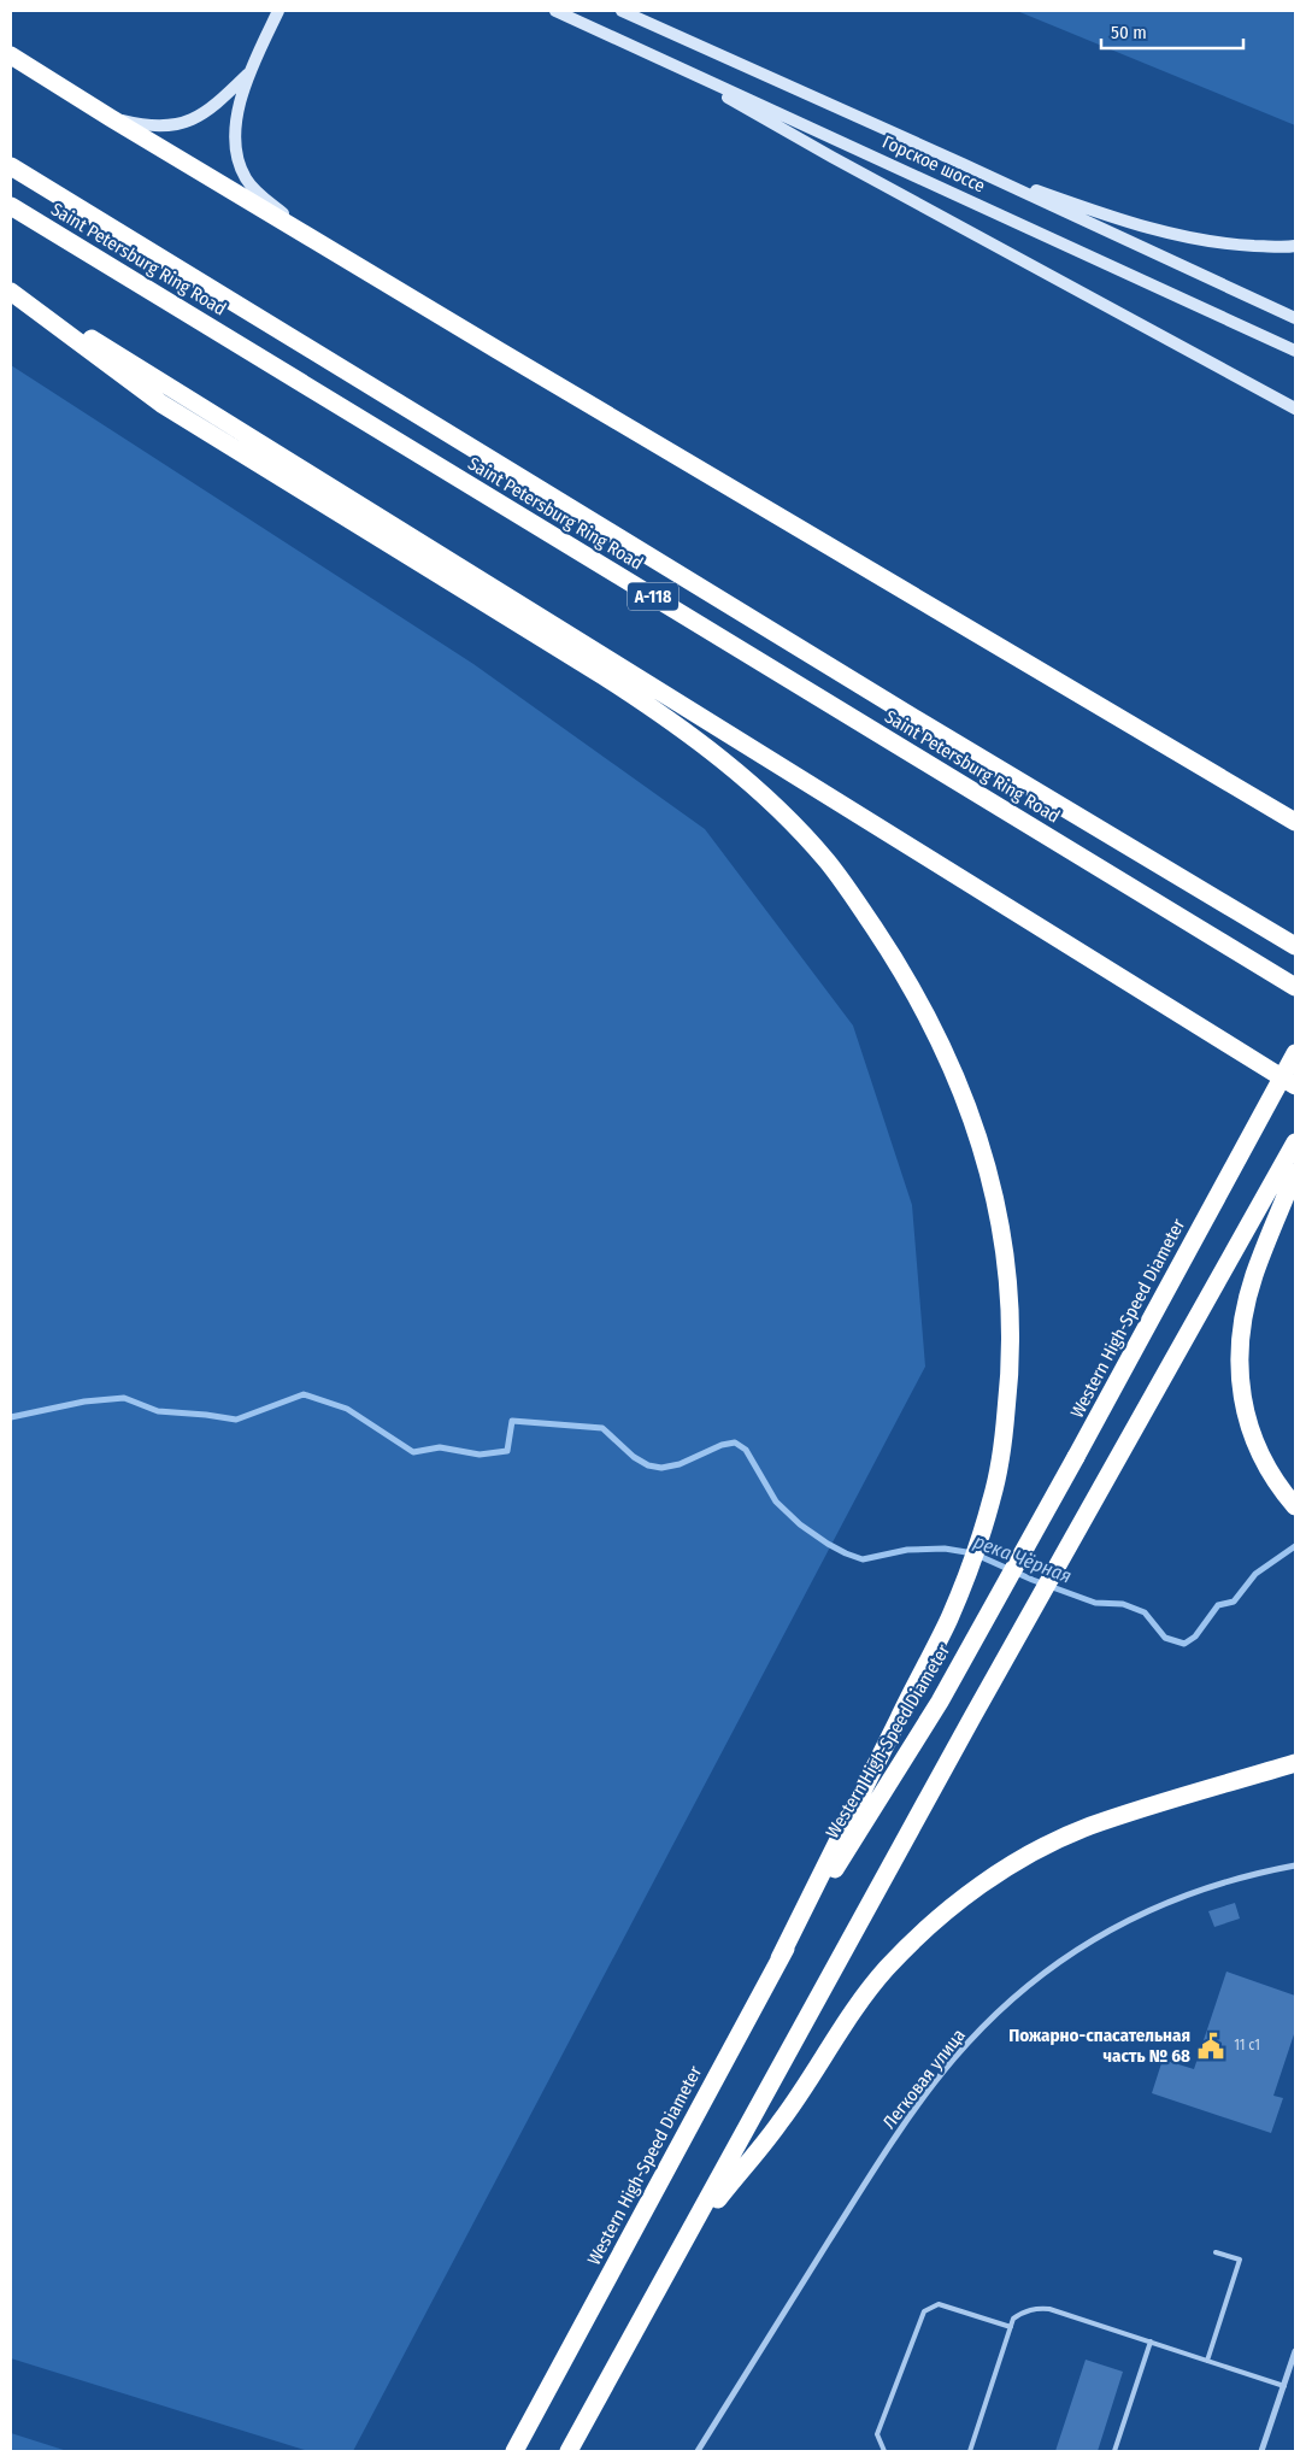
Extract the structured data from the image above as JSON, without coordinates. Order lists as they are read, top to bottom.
{
  "streets": {
    "highway": ["Saint Petersburg Ring Road", "А-118", "Western High-Speed Diameter"],
    "main road": ["Горское шоссе"],
    "street": ["Легковая улица"]
  },
  "water": ["река Чёрная"],
  "places": {
    "public building": ["Пожарно-спасательная часть № 68"]
  },
  "house_numbers": ["11 с1"],
  "scale_bar": "50 m"
}
